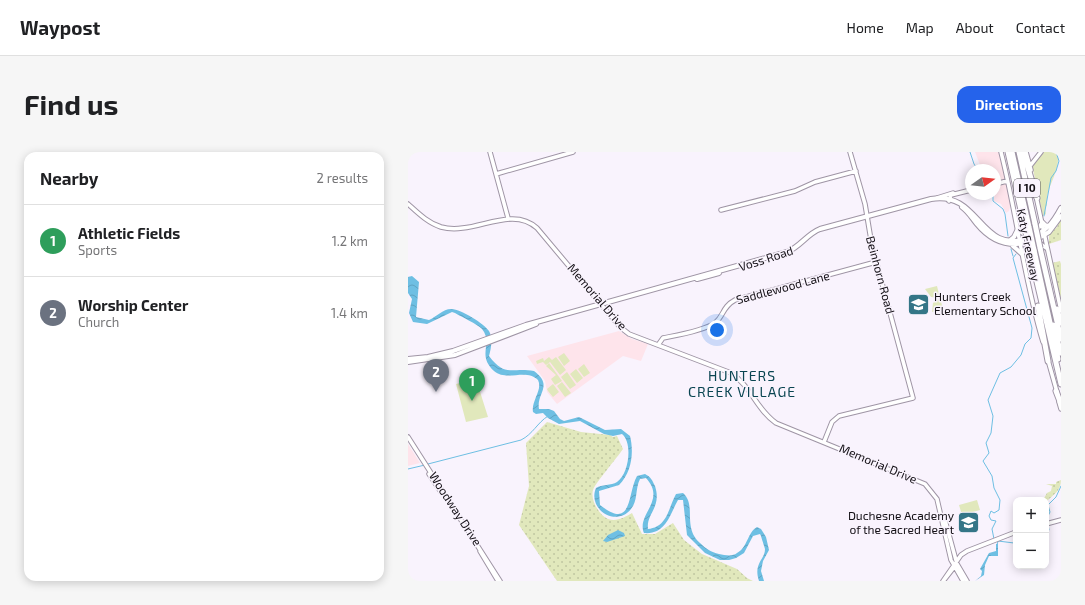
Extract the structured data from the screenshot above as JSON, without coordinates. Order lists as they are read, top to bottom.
{
  "streets": {
    "highway": ["I 10", "Katy Freeway"],
    "main road": ["Voss Road"],
    "street": [
      "Beinhorn Road",
      "Saddlewood Lane",
      "Memorial Drive",
      "Woodway Drive"
    ]
  },
  "crossings": [
    ["Voss Road", "Beinhorn Road"],
    ["Voss Road", "Memorial Drive"],
    ["Beinhorn Road", "Saddlewood Lane"],
    ["Beinhorn Road", "Memorial Drive"],
    ["Saddlewood Lane", "Memorial Drive"]
  ],
  "districts": ["HUNTERS CREEK VILLAGE"],
  "places": {
    "school or university": ["Hunters Creek Elementary School", "Duchesne Academy of the Sacred Heart"]
  },
  "north": "right",
  "page": {
    "header": "Waypost",
    "nav": [
      "Home",
      "Map",
      "About",
      "Contact"
    ],
    "buttons": "Directions",
    "title": "Find us",
    "heading": ["Nearby", "2 results"],
    "list": [
      {
        "mark": "1",
        "name": "Athletic Fields",
        "note": "Sports",
        "value": "1.2 km"
      },
      {
        "mark": "2",
        "name": "Worship Center",
        "note": "Church",
        "value": "1.4 km"
      }
    ],
    "pins": ["2", "1"],
    "map_buttons": ["+", "−"]
  }
}
